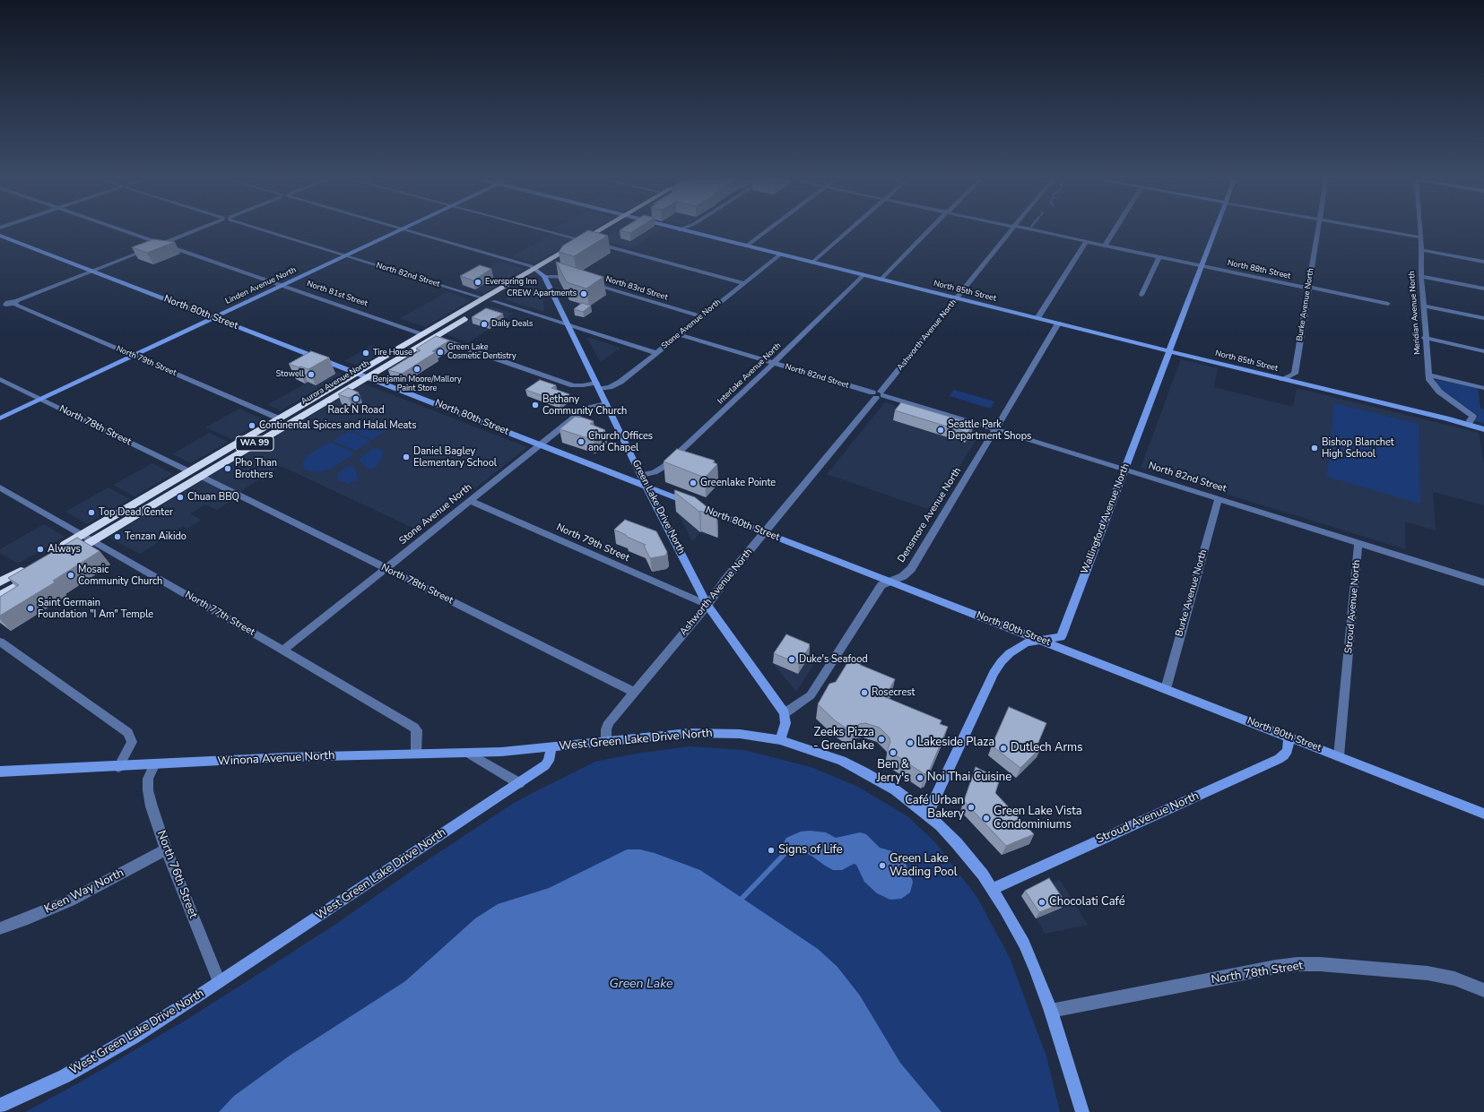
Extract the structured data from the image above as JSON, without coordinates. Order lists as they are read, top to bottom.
{
  "streets": {
    "highway": ["Aurora Avenue North", "WA 99"],
    "street": [
      "North 88th Street",
      "North 82nd Street",
      "Linden Avenue North",
      "North 83rd Street",
      "North 85th Street",
      "North 81st Street",
      "Burke Avenue North",
      "North 80th Street",
      "Meridian Avenue North",
      "Stone Avenue North",
      "Ashworth Avenue North",
      "North 79th Street",
      "Interlake Avenue North",
      "North 78th Street",
      "Green Lake Drive North",
      "Densmore Avenue North",
      "Wallingford Avenue North",
      "Stroud Avenue North",
      "North 77th Street",
      "West Green Lake Drive North",
      "Winona Avenue North",
      "North 76th Street",
      "Keen Way North"
    ]
  },
  "crossings": [
    ["North 88th Street", "Burke Avenue North"],
    ["North 88th Street", "Wallingford Avenue North"],
    ["North 82nd Street", "Linden Avenue North"],
    ["North 82nd Street", "Burke Avenue North"],
    ["North 82nd Street", "Stone Avenue North"],
    ["North 82nd Street", "Ashworth Avenue North"],
    ["North 82nd Street", "Interlake Avenue North"],
    ["North 82nd Street", "Aurora Avenue North"],
    ["North 82nd Street", "Densmore Avenue North"],
    ["North 82nd Street", "Wallingford Avenue North"],
    ["North 82nd Street", "Stroud Avenue North"],
    ["Linden Avenue North", "North 81st Street"],
    ["Linden Avenue North", "North 80th Street"],
    ["Linden Avenue North", "North 79th Street"],
    ["Linden Avenue North", "North 78th Street"],
    ["North 83rd Street", "Stone Avenue North"],
    ["North 85th Street", "Burke Avenue North"],
    ["North 85th Street", "Meridian Avenue North"],
    ["North 85th Street", "Stone Avenue North"],
    ["North 85th Street", "Ashworth Avenue North"],
    ["North 85th Street", "Interlake Avenue North"],
    ["North 85th Street", "Densmore Avenue North"],
    ["North 85th Street", "Wallingford Avenue North"],
    ["North 81st Street", "Aurora Avenue North"],
    ["Burke Avenue North", "North 80th Street"],
    ["North 80th Street", "Stone Avenue North"],
    ["North 80th Street", "Ashworth Avenue North"],
    ["North 80th Street", "Aurora Avenue North"],
    ["North 80th Street", "Green Lake Drive North"],
    ["North 80th Street", "Densmore Avenue North"],
    ["North 80th Street", "Wallingford Avenue North"],
    ["North 80th Street", "Stroud Avenue North"],
    ["Stone Avenue North", "North 79th Street"],
    ["Stone Avenue North", "North 78th Street"],
    ["Stone Avenue North", "Green Lake Drive North"],
    ["Stone Avenue North", "North 77th Street"],
    ["Ashworth Avenue North", "North 79th Street"],
    ["Ashworth Avenue North", "North 78th Street"],
    ["Ashworth Avenue North", "Green Lake Drive North"],
    ["Ashworth Avenue North", "West Green Lake Drive North"],
    ["North 79th Street", "Aurora Avenue North"],
    ["North 79th Street", "Green Lake Drive North"],
    ["Interlake Avenue North", "Green Lake Drive North"],
    ["Aurora Avenue North", "North 78th Street"],
    ["Aurora Avenue North", "Green Lake Drive North"],
    ["Aurora Avenue North", "North 77th Street"],
    ["North 78th Street", "West Green Lake Drive North"],
    ["Green Lake Drive North", "Densmore Avenue North"],
    ["Wallingford Avenue North", "West Green Lake Drive North"],
    ["Stroud Avenue North", "West Green Lake Drive North"],
    ["North 77th Street", "Winona Avenue North"],
    ["West Green Lake Drive North", "Winona Avenue North"],
    ["West Green Lake Drive North", "North 76th Street"],
    ["Winona Avenue North", "North 76th Street"],
    ["North 76th Street", "Keen Way North"]
  ],
  "water": ["Green Lake"],
  "places": [
    "Everspring Inn",
    "CREW Apartments",
    "Daily Deals",
    "Green Lake Cosmetic Dentistry",
    "Tire House",
    "Benjamin Moore/Mallory Paint Store",
    "Stowell",
    "Rack N Road",
    "Bethany Community Church",
    "Continental Spices and Halal Meats",
    "Seattle Park Department Shops",
    "Church Offices and Chapel",
    "Bishop Blanchet High School",
    "Daniel Bagley Elementary School",
    "Pho Than Brothers",
    "Greenlake Pointe",
    "Chuan BBQ",
    "Top Dead Center",
    "Tenzan Aikido",
    "Always",
    "Mosaic Community Church",
    "Saint Germain Foundation \"I Am\" Temple",
    "Duke's Seafood",
    "Rosecrest",
    "Zeeks Pizza - Greenlake",
    "Lakeside Plaza",
    "Dutlech Arms",
    "Ben & Jerry's",
    "Noi Thai Cuisine",
    "Café Urban Bakery",
    "Green Lake Vista Condominiums",
    "Signs of Life",
    "Green Lake Wading Pool",
    "Chocolati Café"
  ]
}
